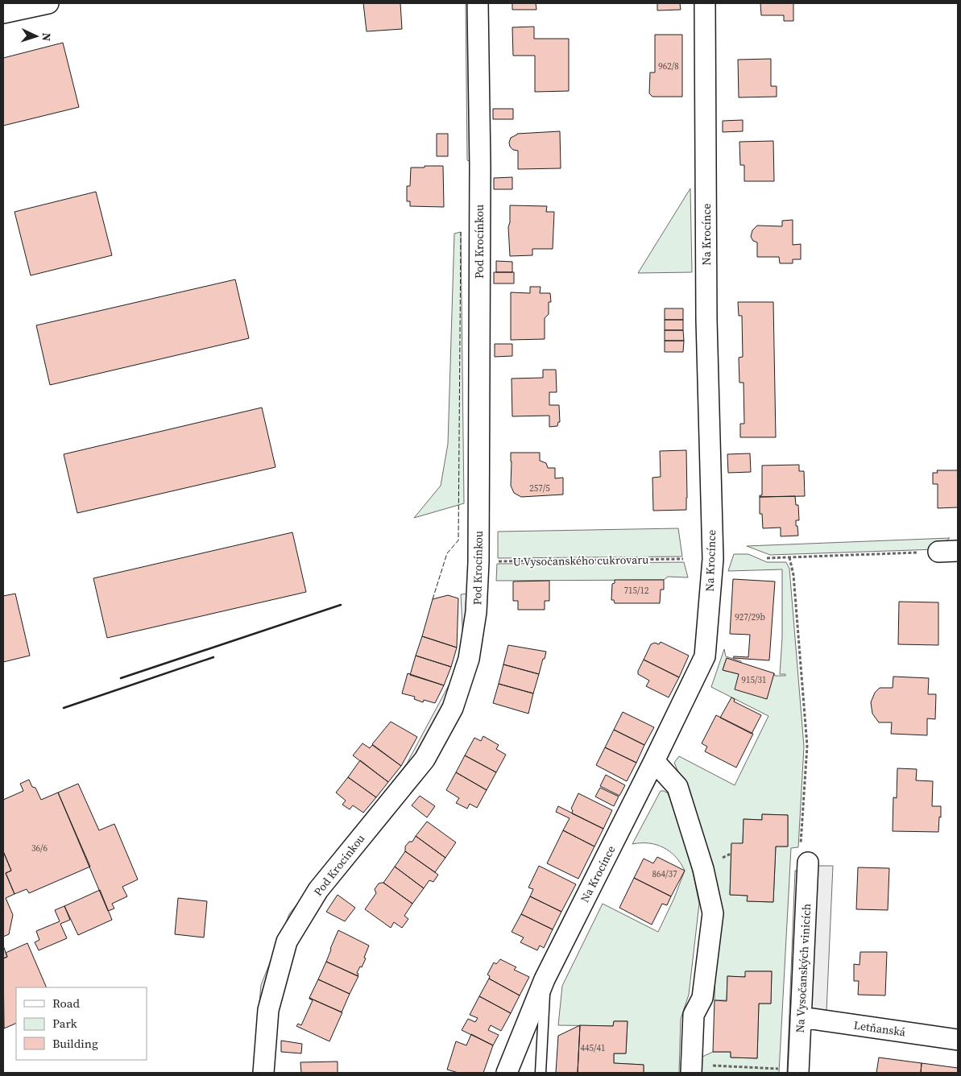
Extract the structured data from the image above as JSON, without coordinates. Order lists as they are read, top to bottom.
{
  "streets": {
    "street": [
      "Na Krocínce",
      "Pod Krocínkou",
      "Na Vysočanských vinicích",
      "Letňanská"
    ],
    "path": ["U Vysočanského cukrovaru"]
  },
  "crossings": [
    ["Pod Krocínkou", "U Vysočanského cukrovaru"],
    ["Na Vysočanských vinicích", "Letňanská"]
  ],
  "house_numbers": [
    "962/8",
    "257/5",
    "715/12",
    "927/29b",
    "915/31",
    "36/6",
    "864/37",
    "445/41"
  ],
  "legend": ["Road", "Park", "Building"],
  "north": "right"
}
